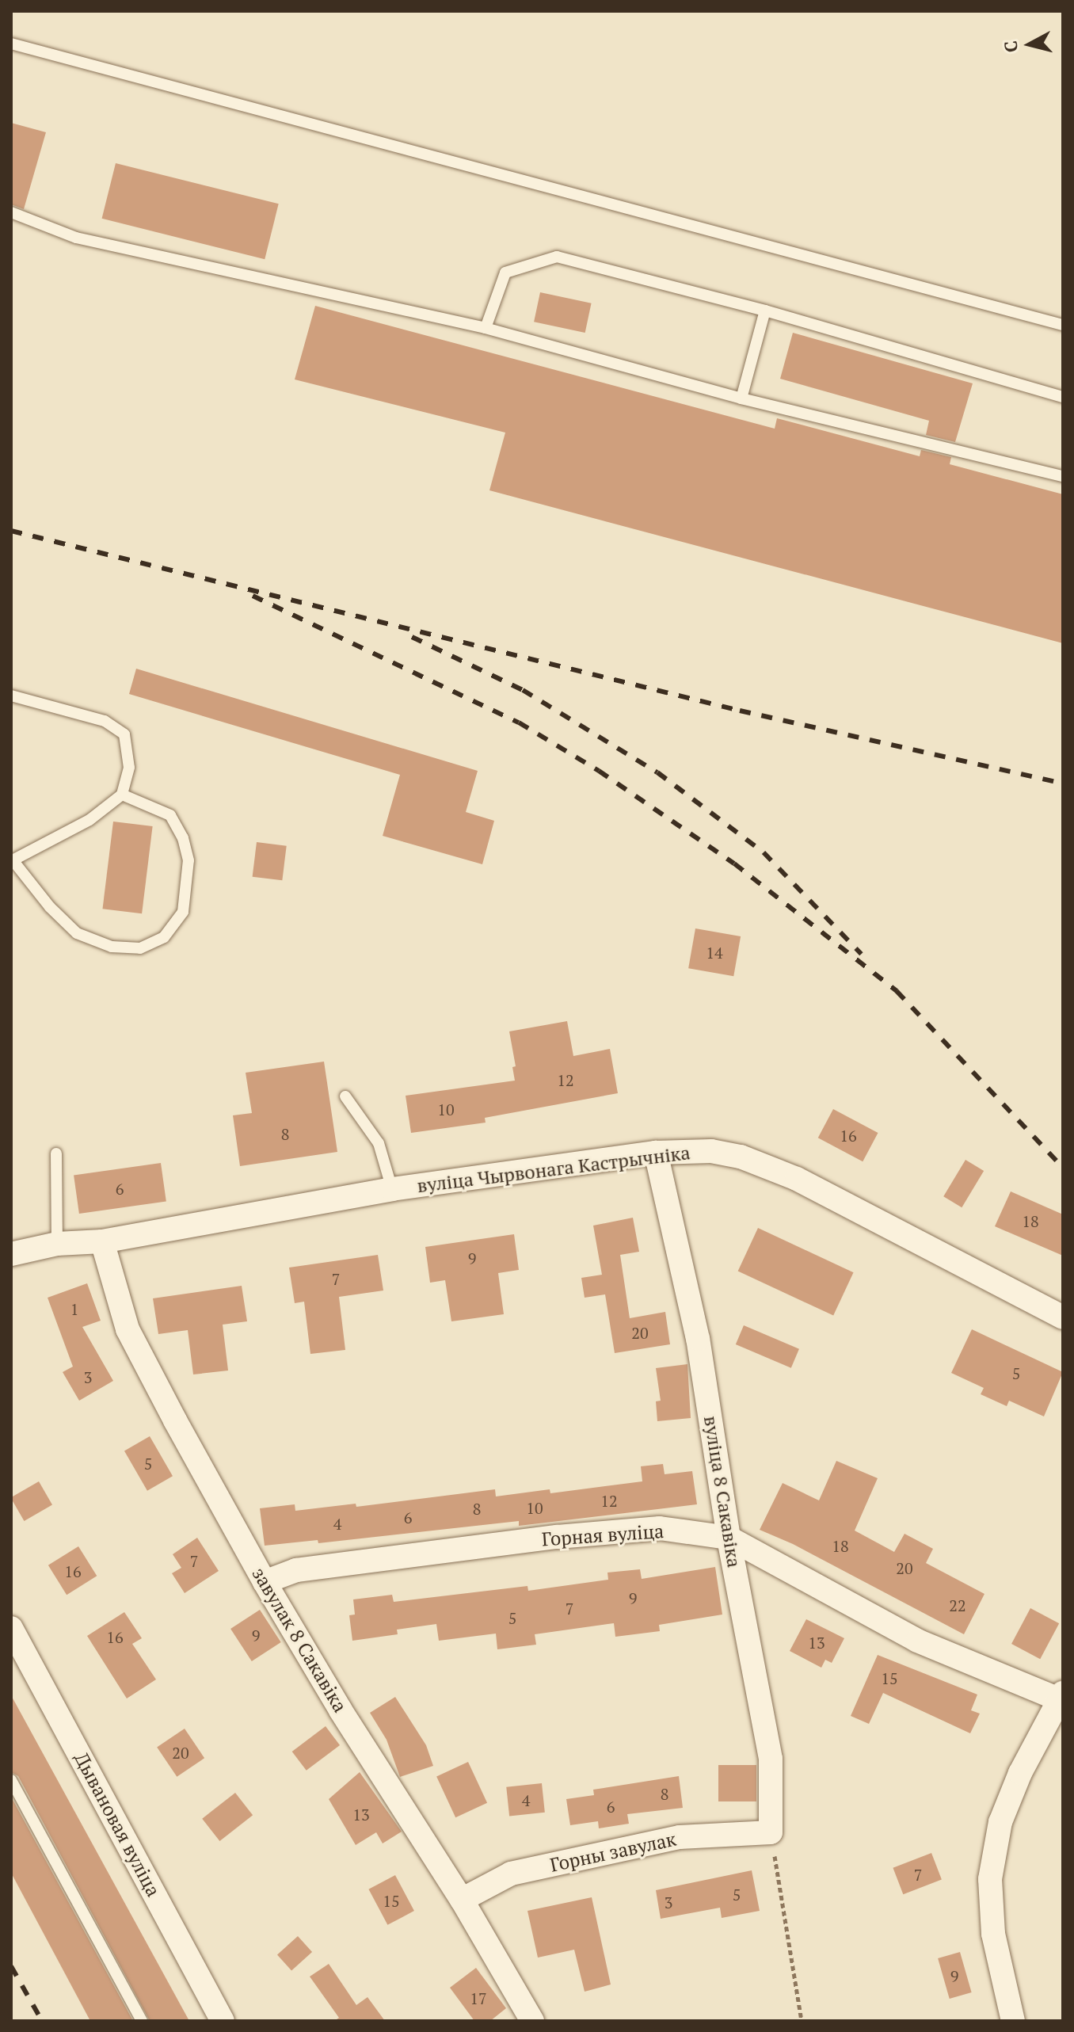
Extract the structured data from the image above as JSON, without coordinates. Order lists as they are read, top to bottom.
{
  "streets": {
    "street": [
      "вуліца Чырвонага Кастрычніка",
      "вуліца 8 Сакавіка",
      "Горная вуліца",
      "завулак 8 Сакавіка",
      "Дывановая вуліца",
      "Горны завулак"
    ]
  },
  "crossings": [
    ["вуліца Чырвонага Кастрычніка", "вуліца 8 Сакавіка"],
    ["вуліца Чырвонага Кастрычніка", "завулак 8 Сакавіка"],
    ["вуліца 8 Сакавіка", "Горная вуліца"],
    ["вуліца 8 Сакавіка", "Горны завулак"],
    ["Горная вуліца", "завулак 8 Сакавіка"],
    ["завулак 8 Сакавіка", "Горны завулак"]
  ],
  "house_numbers": [
    "14",
    "12",
    "10",
    "8",
    "16",
    "6",
    "18",
    "9",
    "7",
    "1",
    "20",
    "5",
    "3",
    "5",
    "12",
    "10",
    "8",
    "6",
    "4",
    "18",
    "7",
    "20",
    "16",
    "9",
    "22",
    "7",
    "5",
    "9",
    "16",
    "13",
    "15",
    "20",
    "8",
    "4",
    "6",
    "13",
    "7",
    "5",
    "15",
    "3",
    "9",
    "17"
  ],
  "north": "left"
}
